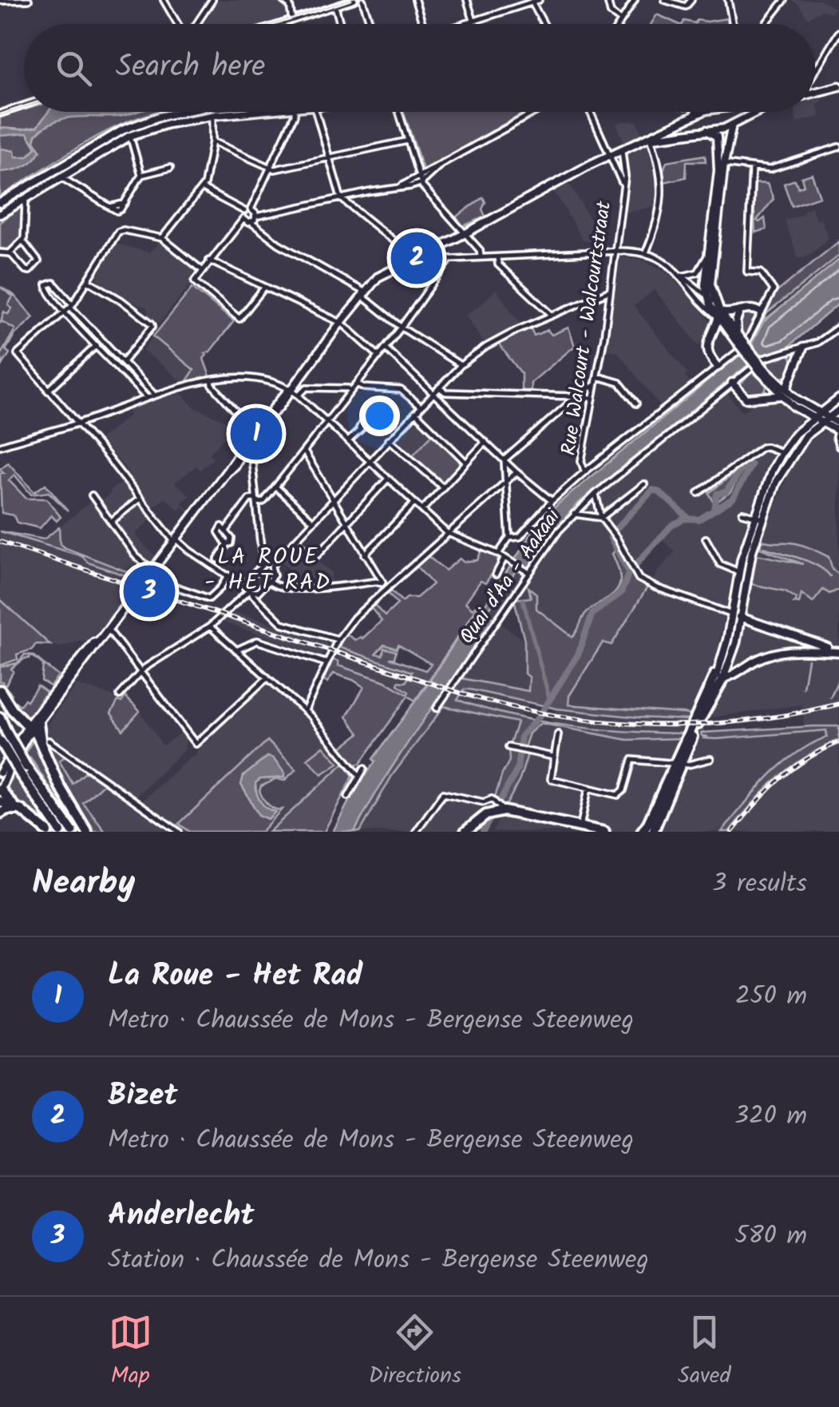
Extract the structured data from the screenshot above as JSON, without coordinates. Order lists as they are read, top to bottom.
{
  "streets": {
    "street": ["Rue Walcourt - Walcourtstraat", "Quai d'Aa - Aakaai"]
  },
  "districts": ["LA ROUE - HET RAD"],
  "page": {
    "search": "Search here",
    "pins": ["2", "1", "3"],
    "heading": ["Nearby", "3 results"],
    "list": [
      {
        "mark": "1",
        "name": "La Roue - Het Rad",
        "note": "Metro · Chaussée de Mons - Bergense Steenweg",
        "value": "250 m"
      },
      {
        "mark": "2",
        "name": "Bizet",
        "note": "Metro · Chaussée de Mons - Bergense Steenweg",
        "value": "320 m"
      },
      {
        "mark": "3",
        "name": "Anderlecht",
        "note": "Station · Chaussée de Mons - Bergense Steenweg",
        "value": "580 m"
      }
    ],
    "nav": ["Map", "Directions", "Saved"]
  }
}
